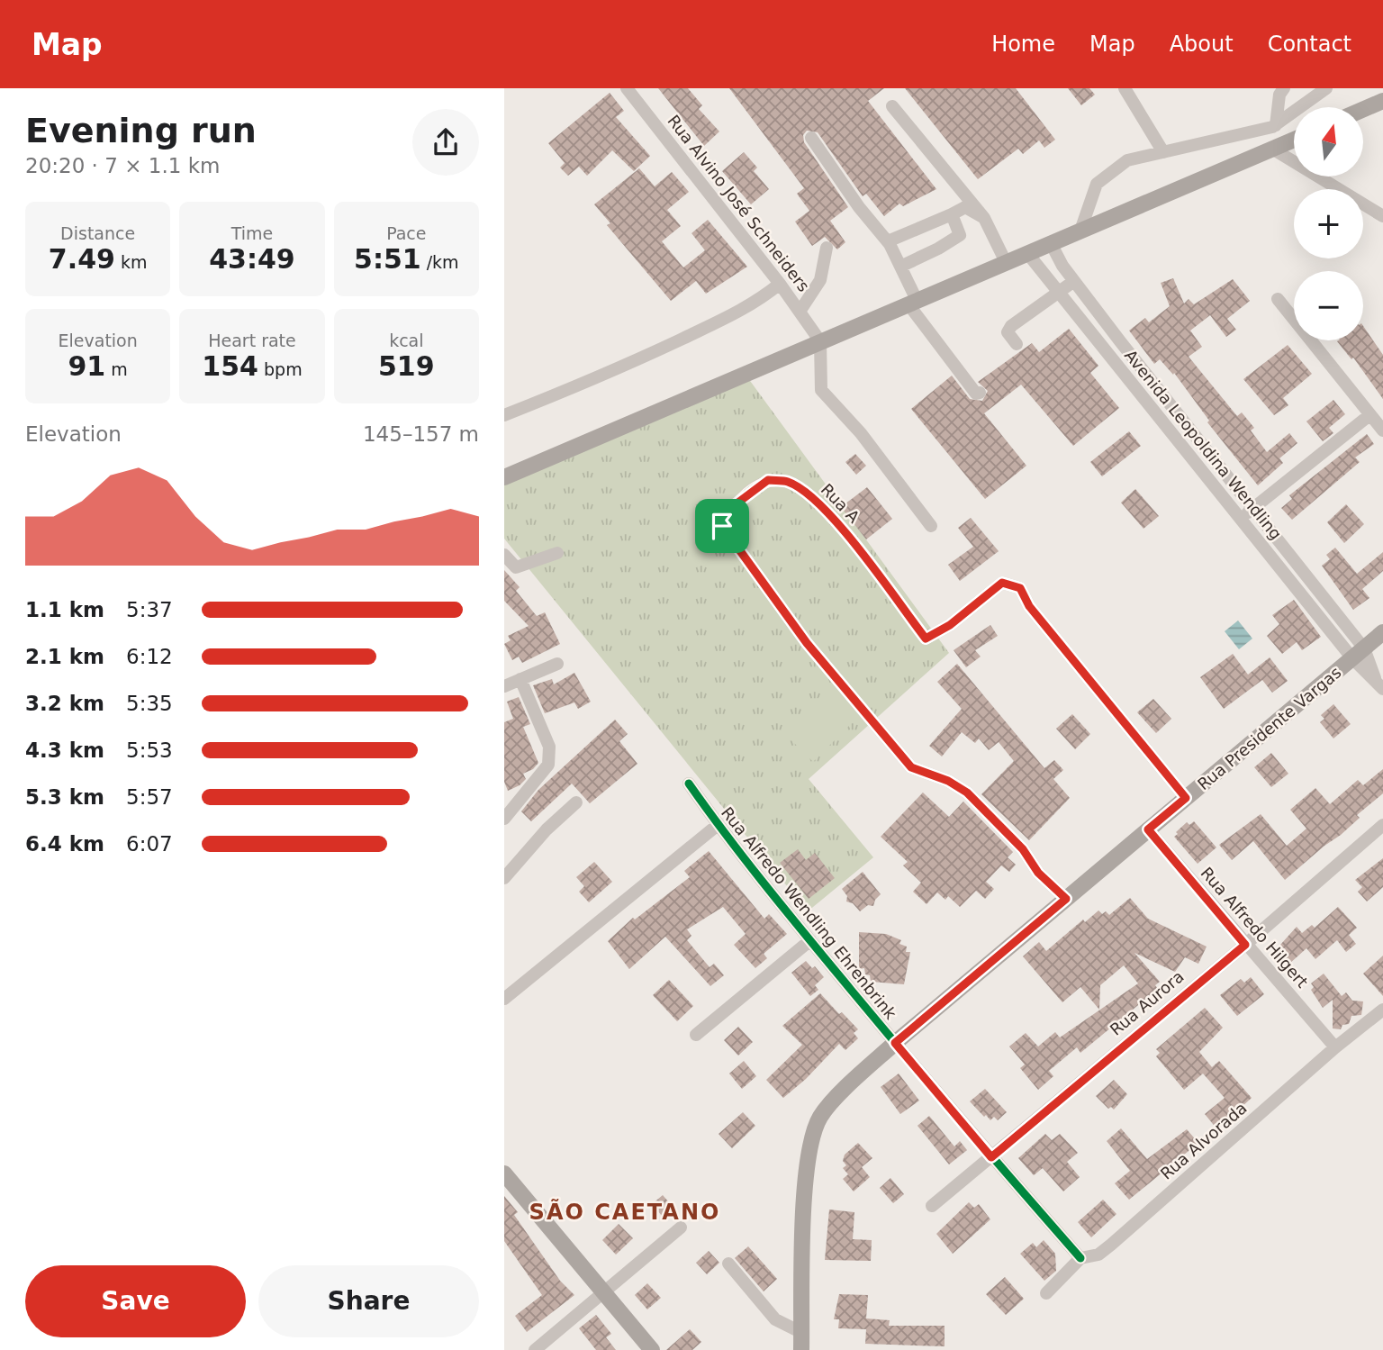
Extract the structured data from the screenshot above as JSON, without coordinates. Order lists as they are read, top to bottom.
{
  "streets": {
    "main road": ["Rua Presidente Vargas"],
    "street": [
      "Rua Alvino José Schneiders",
      "Avenida Leopoldina Wendling",
      "Rua A",
      "Rua Alfredo Wendling Ehrenbrink",
      "Rua Alfredo Hilgert",
      "Rua Aurora",
      "Rua Alvorada"
    ]
  },
  "crossings": [
    ["Avenida Leopoldina Wendling", "Rua Presidente Vargas"],
    ["Rua A", "Rua Presidente Vargas"],
    ["Rua Presidente Vargas", "Rua Alfredo Wendling Ehrenbrink"],
    ["Rua Presidente Vargas", "Rua Alfredo Hilgert"],
    ["Rua Alfredo Wendling Ehrenbrink", "Rua Aurora"],
    ["Rua Alfredo Wendling Ehrenbrink", "Rua Alvorada"],
    ["Rua Alfredo Hilgert", "Rua Aurora"],
    ["Rua Alfredo Hilgert", "Rua Alvorada"]
  ],
  "districts": ["SÃO CAETANO"],
  "north": "top",
  "page": {
    "header": "Map",
    "nav": [
      "Home",
      "Map",
      "About",
      "Contact"
    ],
    "heading": ["Evening run", "20:20 · 7 × 1.1 km"],
    "map_buttons": ["+", "−"],
    "stats": [
      ["Distance", "7.49 km"],
      ["Time", "43:49"],
      ["Pace", "5:51 /km"],
      ["Elevation", "91 m"],
      ["Heart rate", "154 bpm"],
      ["kcal", "519"]
    ],
    "chart": ["Elevation", "145–157 m"],
    "list": [
      {
        "name": "1.1 km",
        "note": "5:37"
      },
      {
        "name": "2.1 km",
        "note": "6:12"
      },
      {
        "name": "3.2 km",
        "note": "5:35"
      },
      {
        "name": "4.3 km",
        "note": "5:53"
      },
      {
        "name": "5.3 km",
        "note": "5:57"
      },
      {
        "name": "6.4 km",
        "note": "6:07"
      }
    ],
    "buttons": ["Save", "Share"]
  }
}
